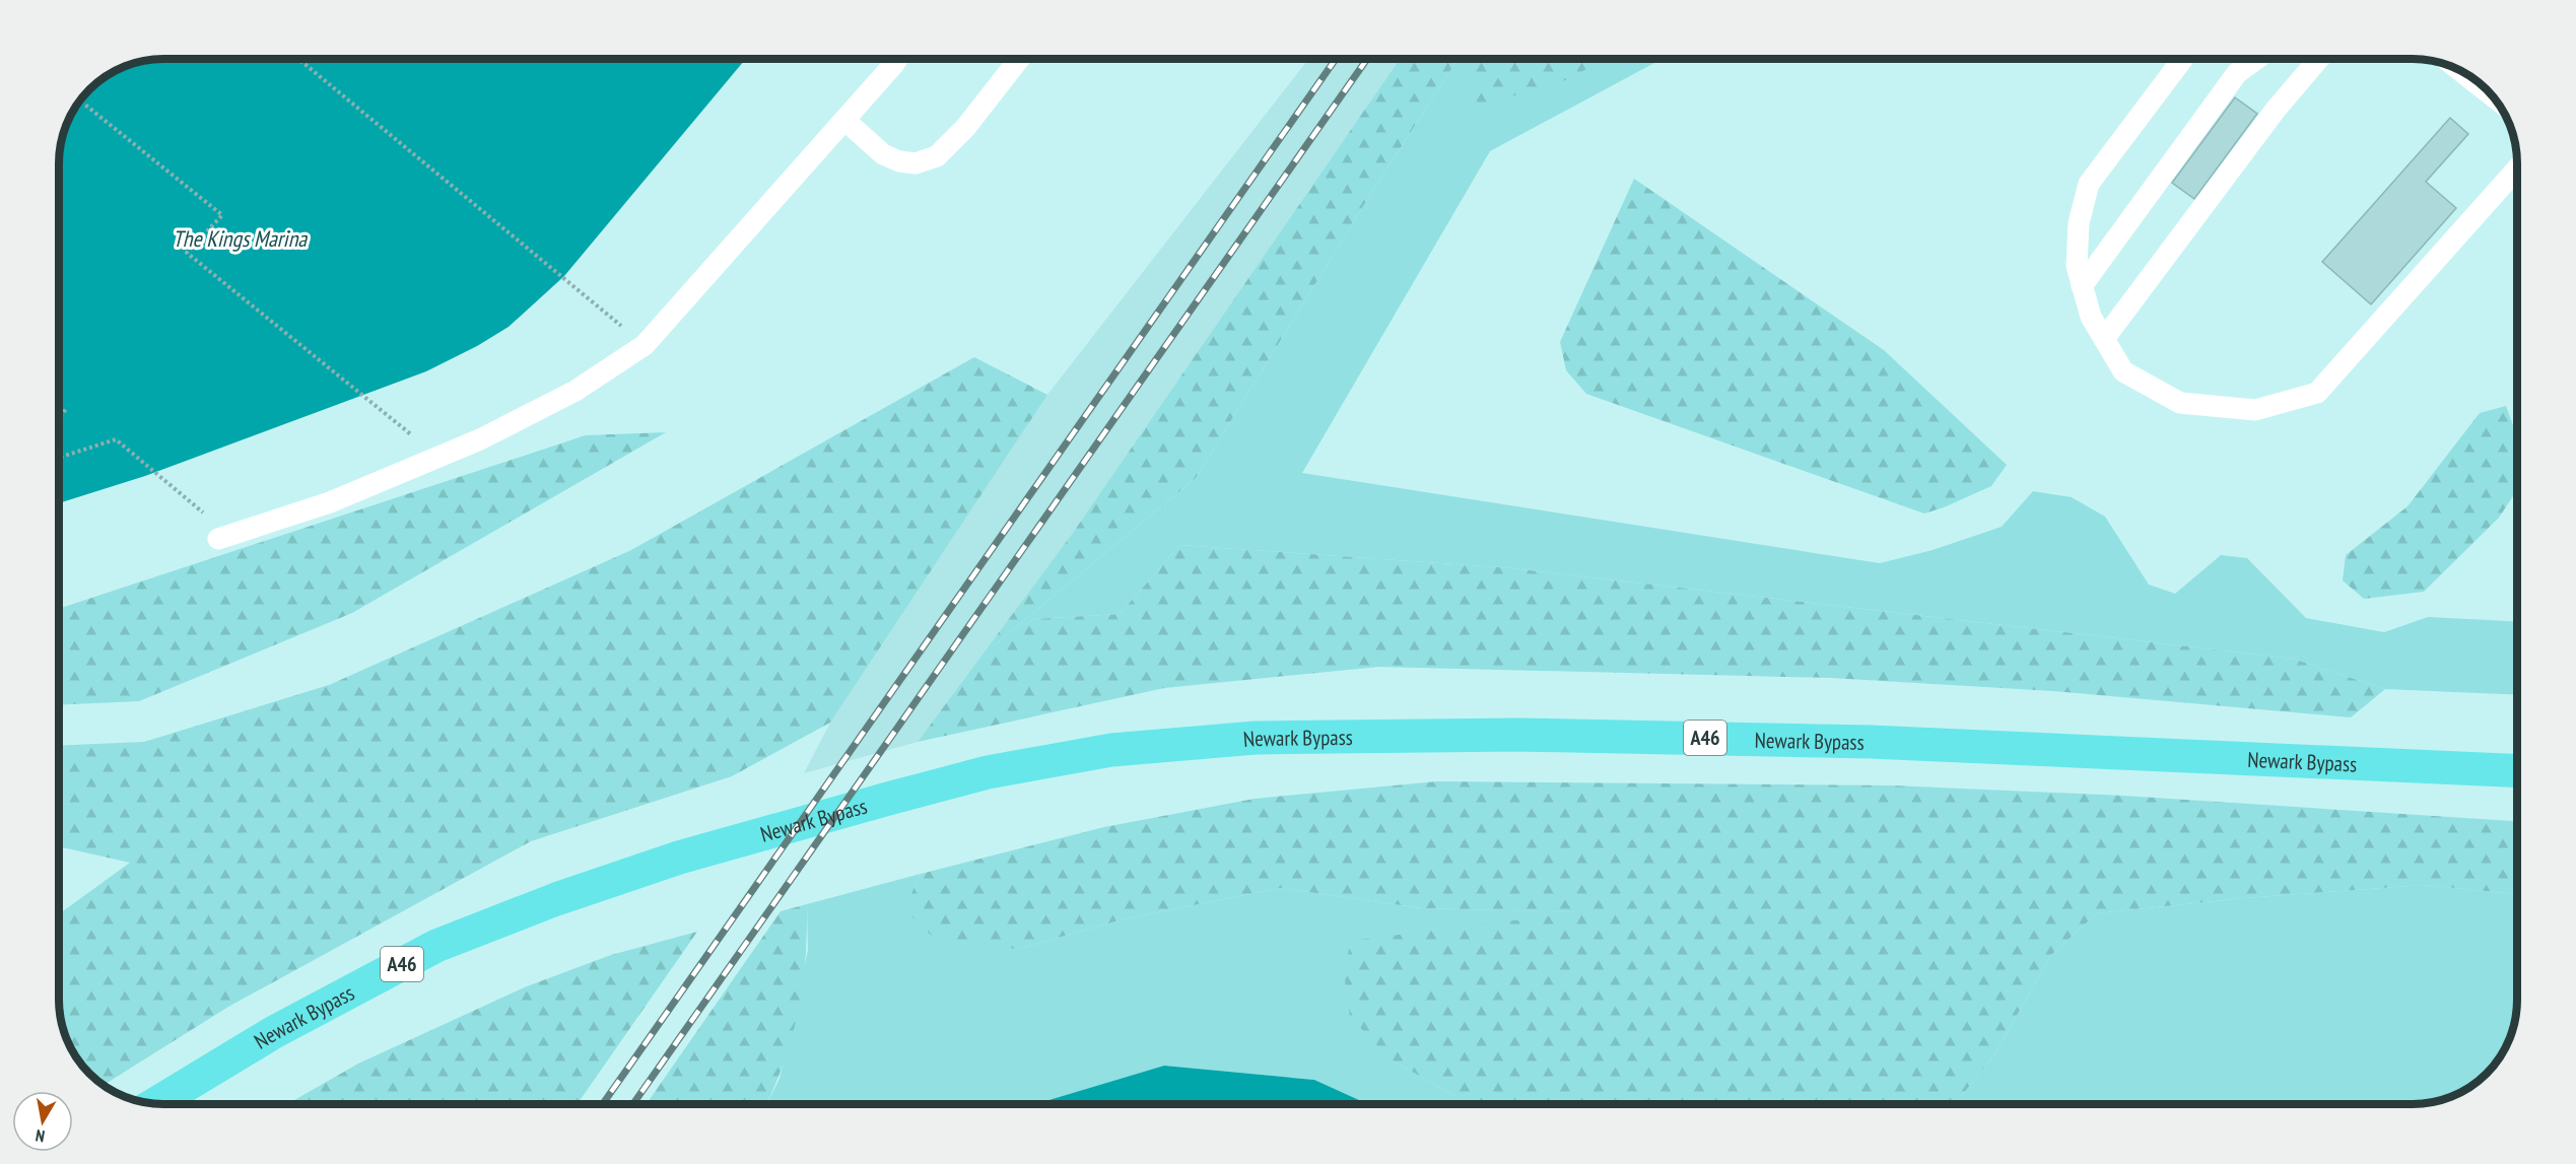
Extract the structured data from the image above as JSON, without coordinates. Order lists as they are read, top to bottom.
{
  "streets": {
    "highway": ["Newark Bypass", "A46"]
  },
  "water": ["The Kings Marina"],
  "north": "bottom"
}
